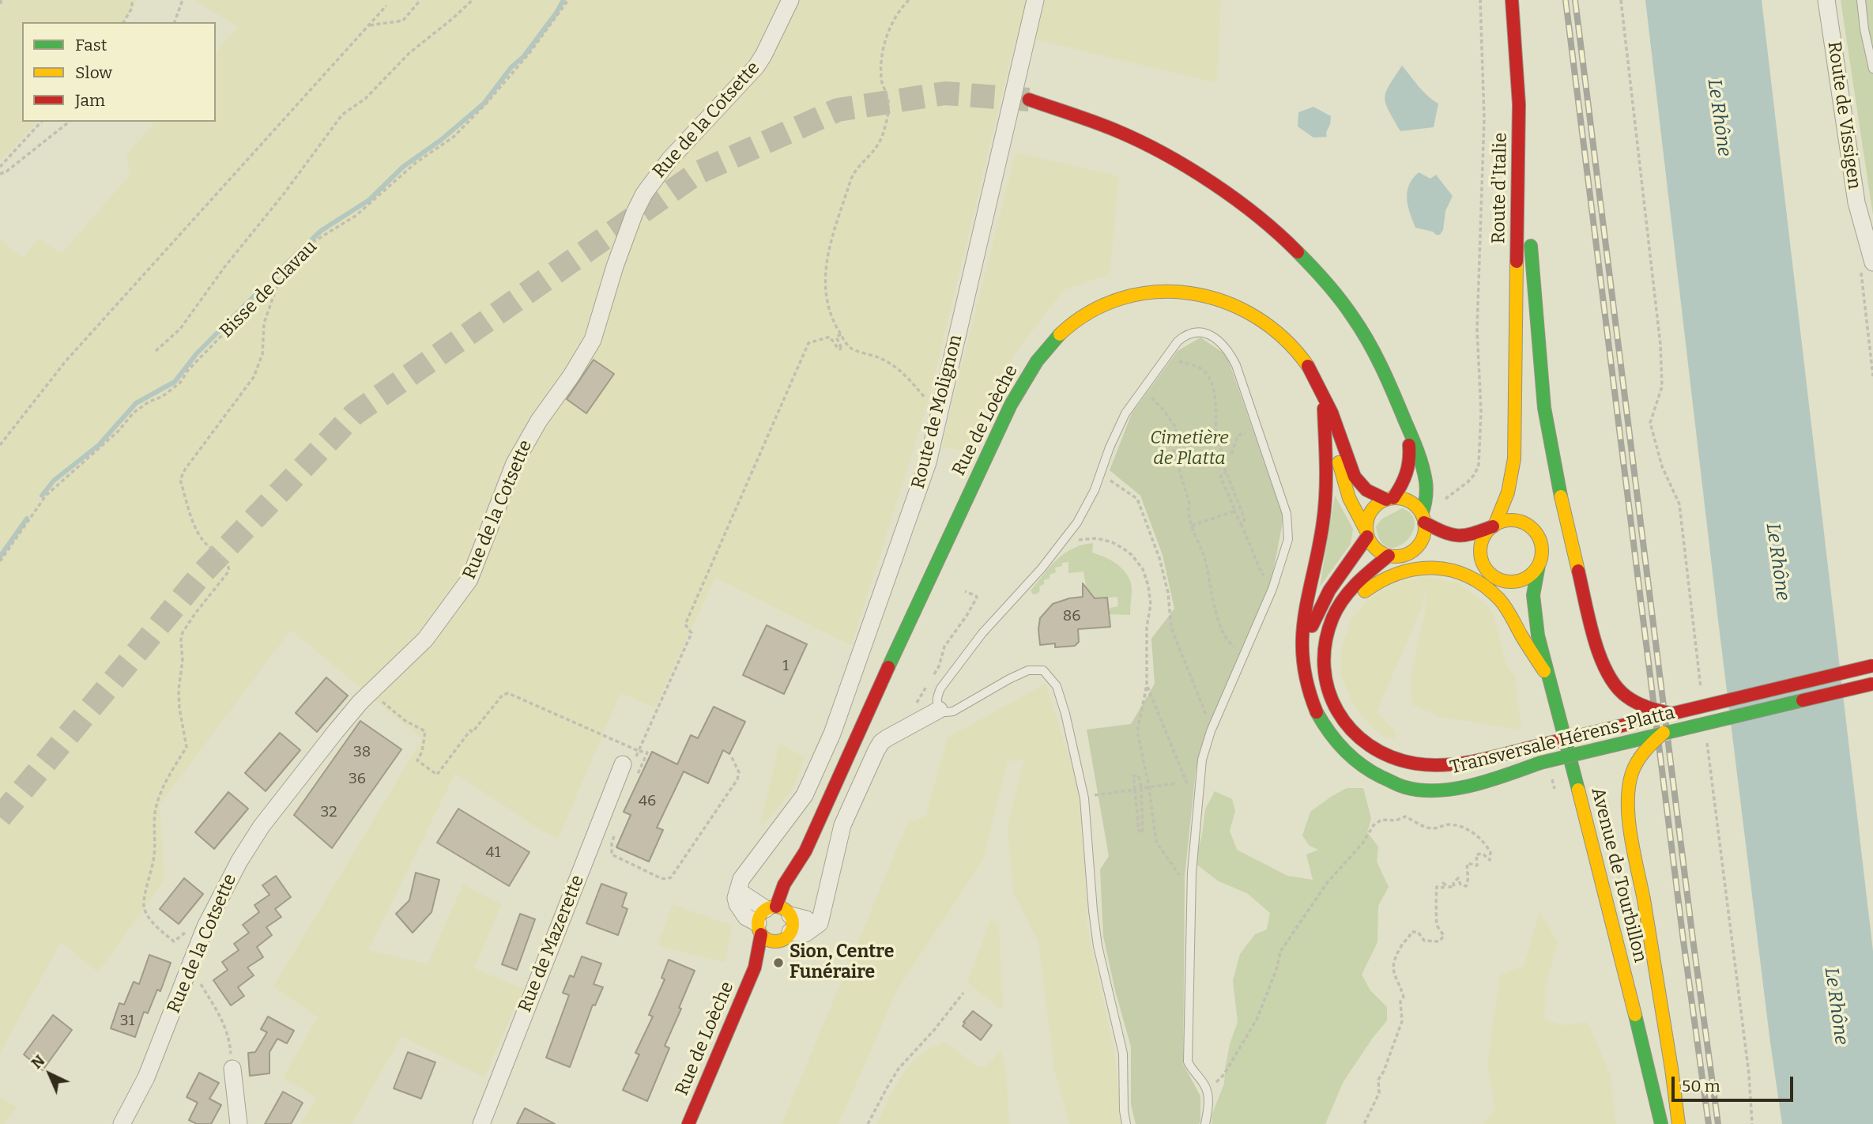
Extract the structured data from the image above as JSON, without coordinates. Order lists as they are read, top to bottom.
{
  "streets": {
    "main road": [
      "Route d'Italie",
      "Rue de Loèche",
      "Transversale Hérens-Platta",
      "Avenue de Tourbillon"
    ],
    "street": [
      "Route de Vissigen",
      "Rue de la Cotsette",
      "Route de Molignon",
      "Rue de Mazerette"
    ],
    "path": ["Bisse de Clavau"]
  },
  "crossings": [
    ["Route d'Italie", "Avenue de Tourbillon"],
    ["Route de Molignon", "Rue de Loèche"],
    ["Rue de Loèche", "Transversale Hérens-Platta"]
  ],
  "water": ["Le Rhône"],
  "parks": ["Cimetière de Platta"],
  "places": ["Sion, Centre Funéraire"],
  "house_numbers": [
    "86",
    "1",
    "38",
    "36",
    "46",
    "32",
    "41",
    "31"
  ],
  "legend": ["Fast", "Slow", "Jam"],
  "scale_bar": "50 m",
  "north": "top left"
}
